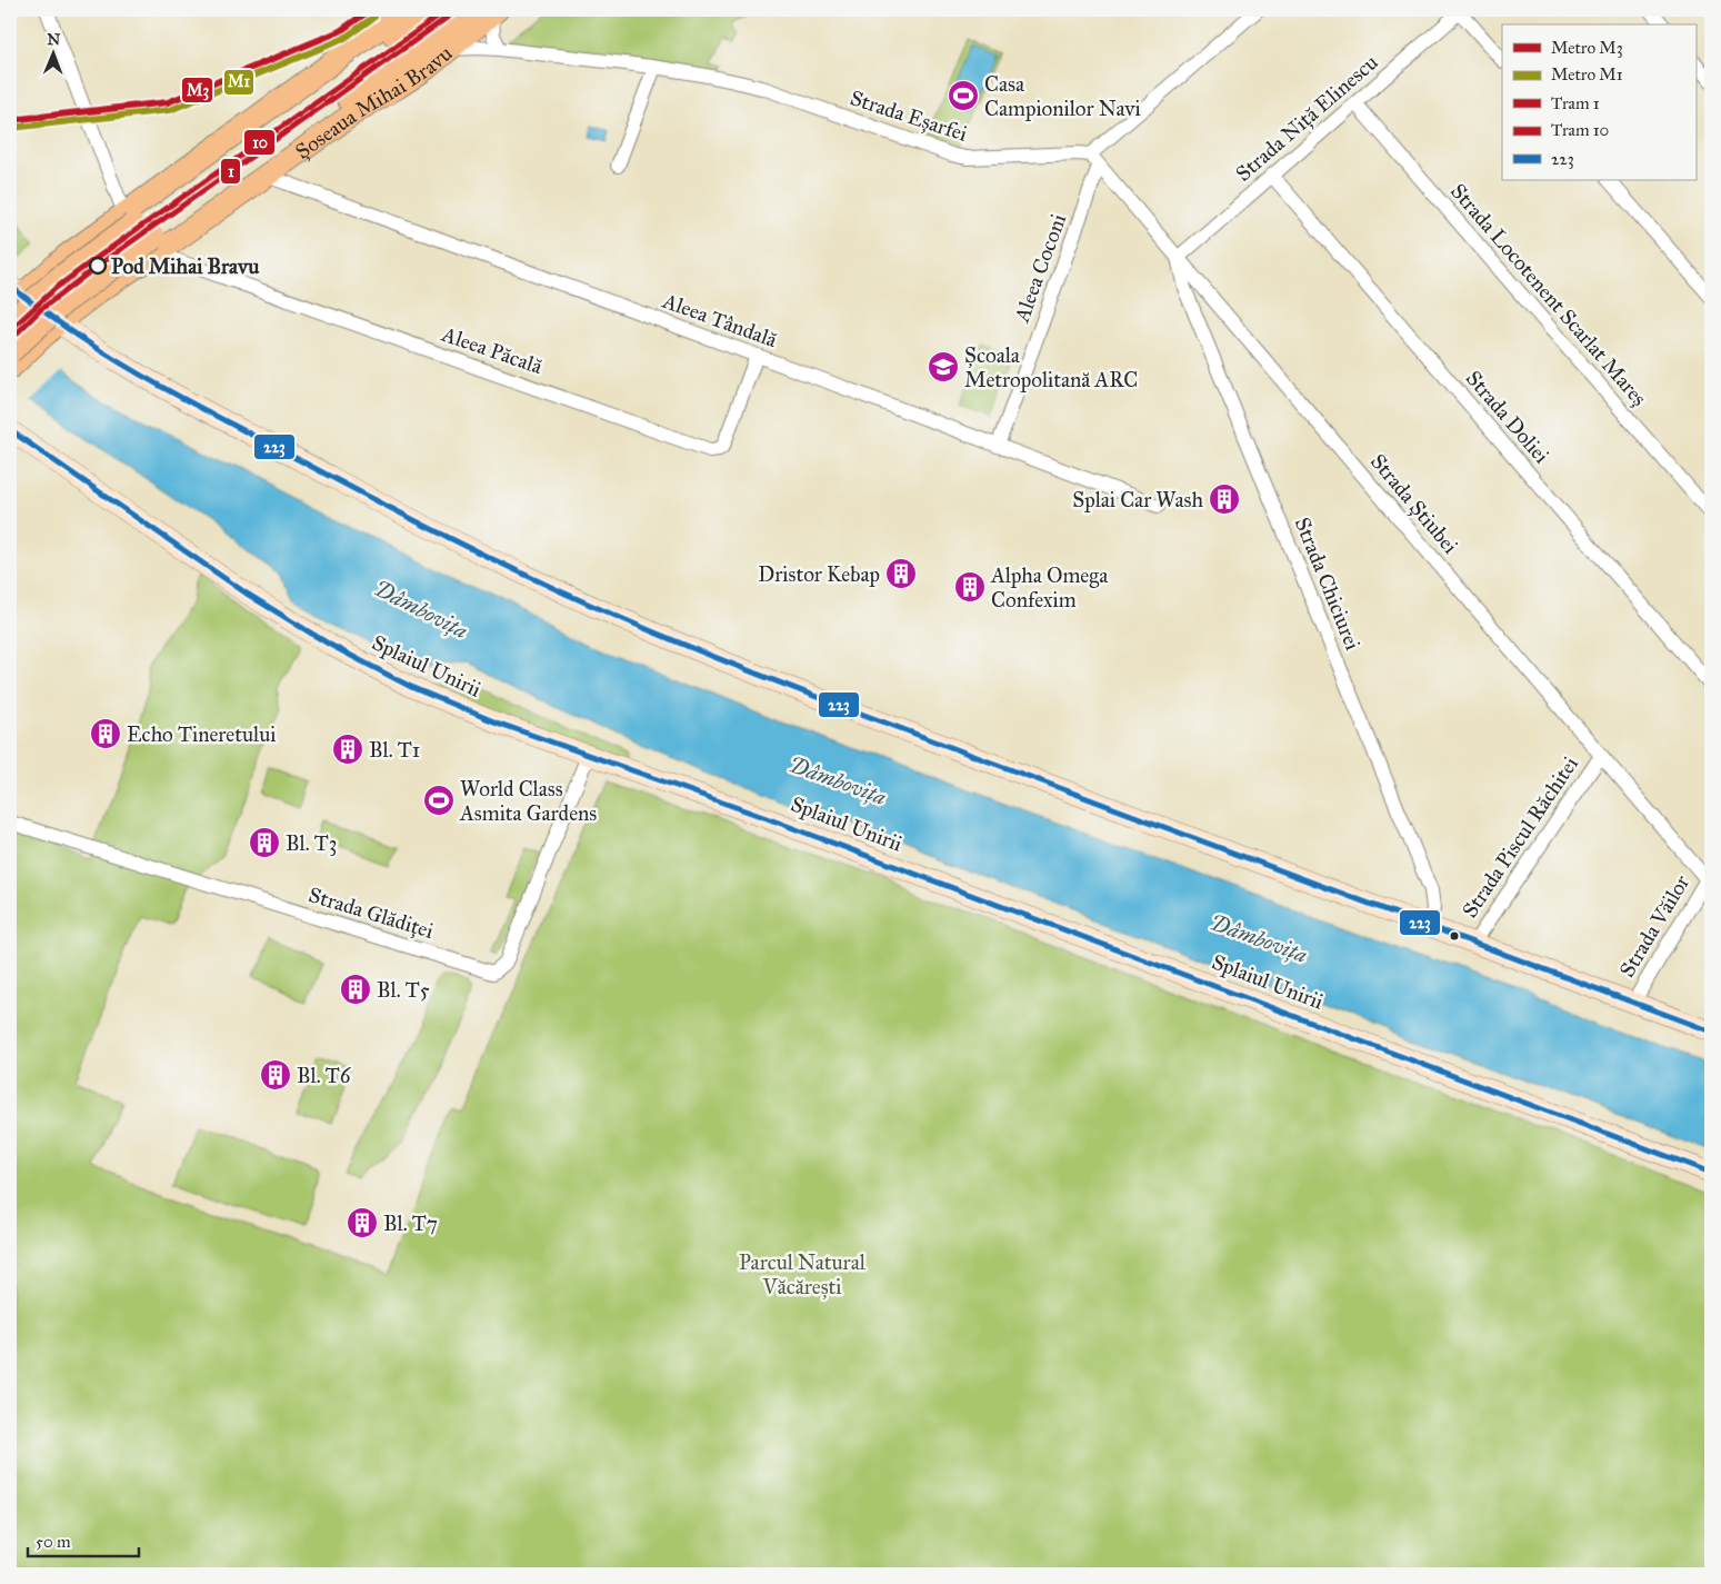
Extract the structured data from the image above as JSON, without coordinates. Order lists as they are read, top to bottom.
{
  "streets": {
    "main road": ["Șoseaua Mihai Bravu", "Splaiul Unirii"],
    "street": [
      "Strada Eșarfei",
      "Strada Niță Elinescu",
      "Aleea Coconi",
      "Strada Locotenent Scarlat Mareș",
      "Aleea Tândală",
      "Aleea Păcală",
      "Strada Doliei",
      "Strada Știubei",
      "Strada Chiciurei",
      "Strada Piscul Răchitei",
      "Strada Glădiței",
      "Strada Văilor"
    ]
  },
  "crossings": [
    ["Șoseaua Mihai Bravu", "Strada Eșarfei"],
    ["Șoseaua Mihai Bravu", "Aleea Tândală"],
    ["Șoseaua Mihai Bravu", "Aleea Păcală"],
    ["Strada Eșarfei", "Aleea Coconi"],
    ["Strada Eșarfei", "Strada Știubei"],
    ["Strada Niță Elinescu", "Strada Locotenent Scarlat Mareș"],
    ["Strada Niță Elinescu", "Strada Doliei"],
    ["Strada Niță Elinescu", "Strada Știubei"],
    ["Strada Niță Elinescu", "Strada Chiciurei"],
    ["Aleea Coconi", "Aleea Tândală"],
    ["Aleea Coconi", "Strada Știubei"],
    ["Aleea Tândală", "Aleea Păcală"],
    ["Strada Știubei", "Strada Chiciurei"],
    ["Strada Știubei", "Strada Piscul Răchitei"],
    ["Strada Știubei", "Strada Văilor"],
    ["Splaiul Unirii", "Strada Glădiței"]
  ],
  "water": ["Dâmbovița"],
  "parks": ["Parcul Natural Văcărești"],
  "places": {
    "sports": ["Casa Campionilor Navi", "World Class Asmita Gardens"],
    "other": ["Pod Mihai Bravu"],
    "school or university": ["Școala Metropolitană ARC"],
    "building": [
      "Splai Car Wash",
      "Dristor Kebap",
      "Alpha Omega Confexim",
      "Echo Tineretului",
      "Bl. T1",
      "Bl. T3",
      "Bl. T5",
      "Bl. T6",
      "Bl. T7"
    ]
  },
  "lines": [
    "metro line M3",
    "tram line 1",
    "tram line 10",
    "metro line M1",
    "transit line 223"
  ],
  "legend": [
    "Metro M3",
    "Metro M1",
    "Tram 1",
    "Tram 10",
    "223"
  ],
  "scale_bar": "50 m",
  "north": "top"
}
